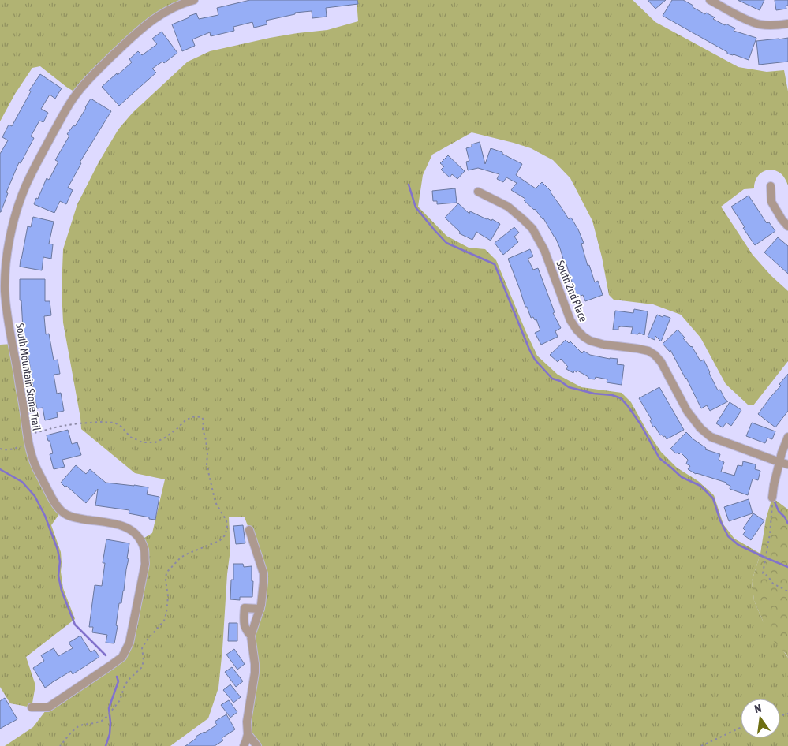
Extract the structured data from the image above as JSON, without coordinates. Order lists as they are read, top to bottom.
{
  "streets": {
    "street": ["South 2nd Place", "South Mountain Stone Trail"]
  },
  "north": "top"
}
